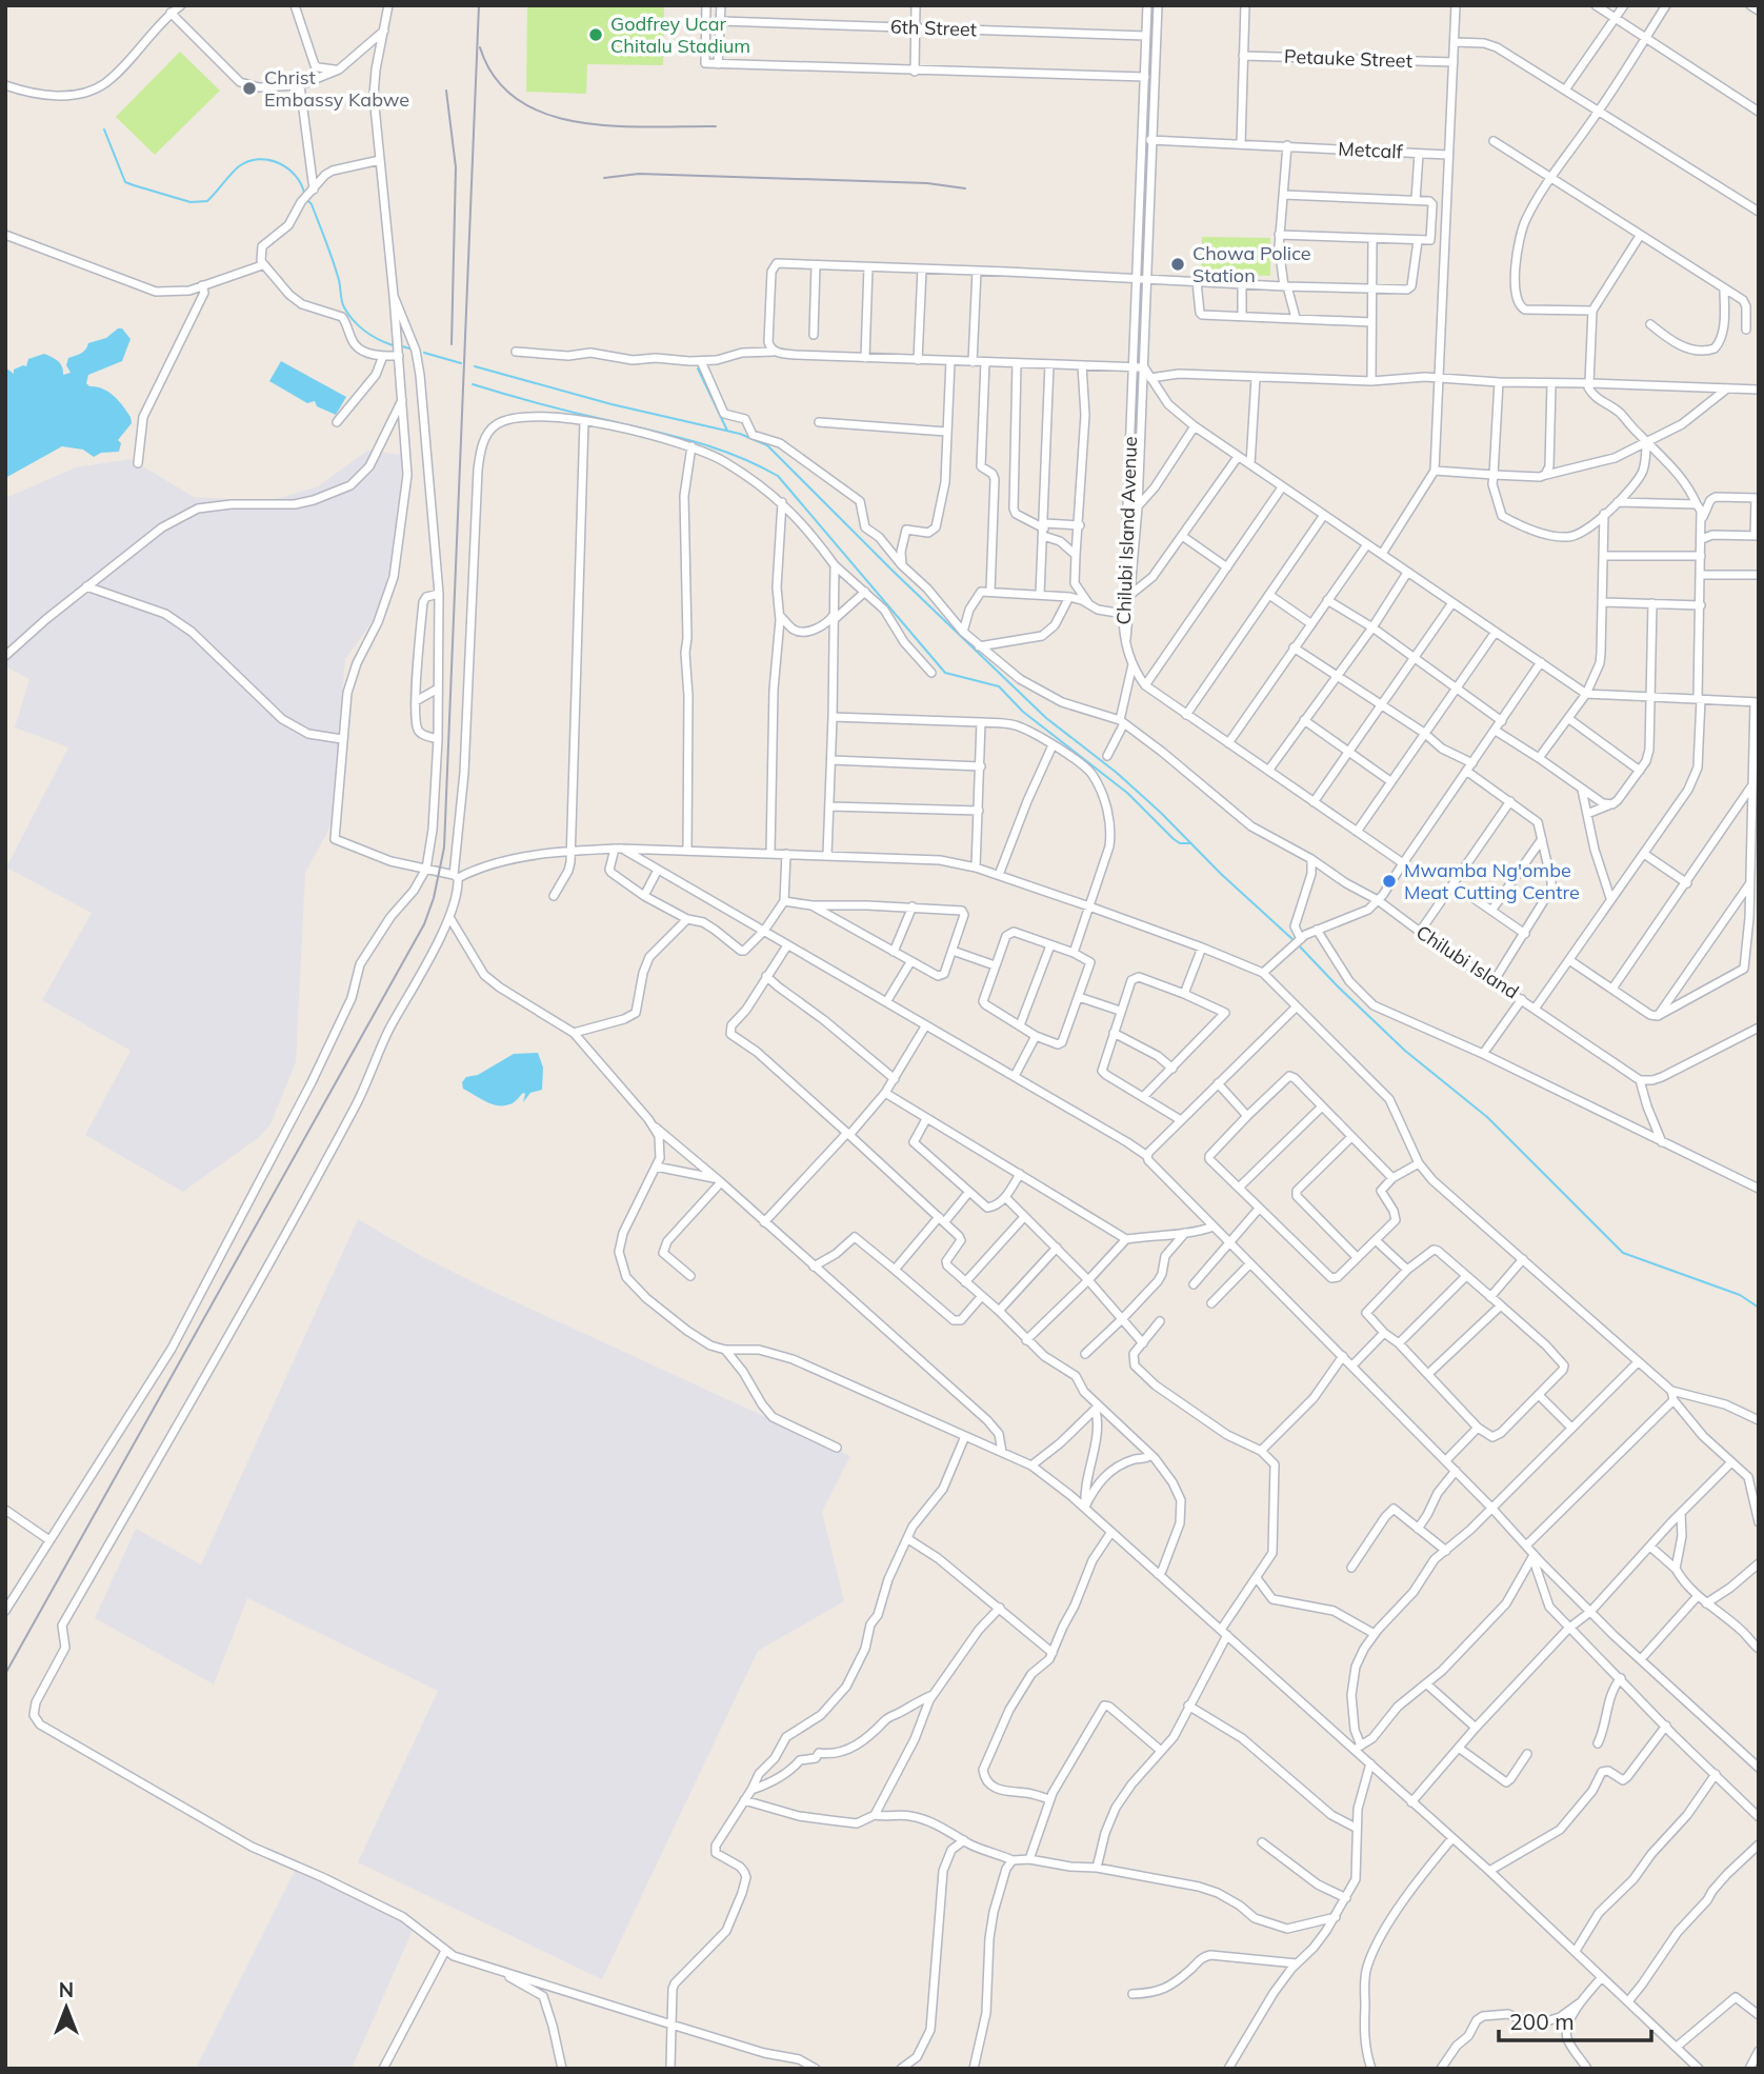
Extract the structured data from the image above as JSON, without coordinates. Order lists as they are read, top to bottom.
{
  "streets": {
    "street": [
      "6th Street",
      "Petauke Street",
      "Metcalf",
      "Chilubi Island Avenue",
      "Chilubi Island"
    ]
  },
  "crossings": [
    ["6th Street", "Chilubi Island Avenue"],
    ["Metcalf", "Chilubi Island Avenue"]
  ],
  "places": [
    "Godfrey Ucar Chitalu Stadium",
    "Christ Embassy Kabwe",
    "Chowa Police Station",
    "Mwamba Ng'ombe Meat Cutting Centre"
  ],
  "scale_bar": "200 m",
  "north": "top"
}
